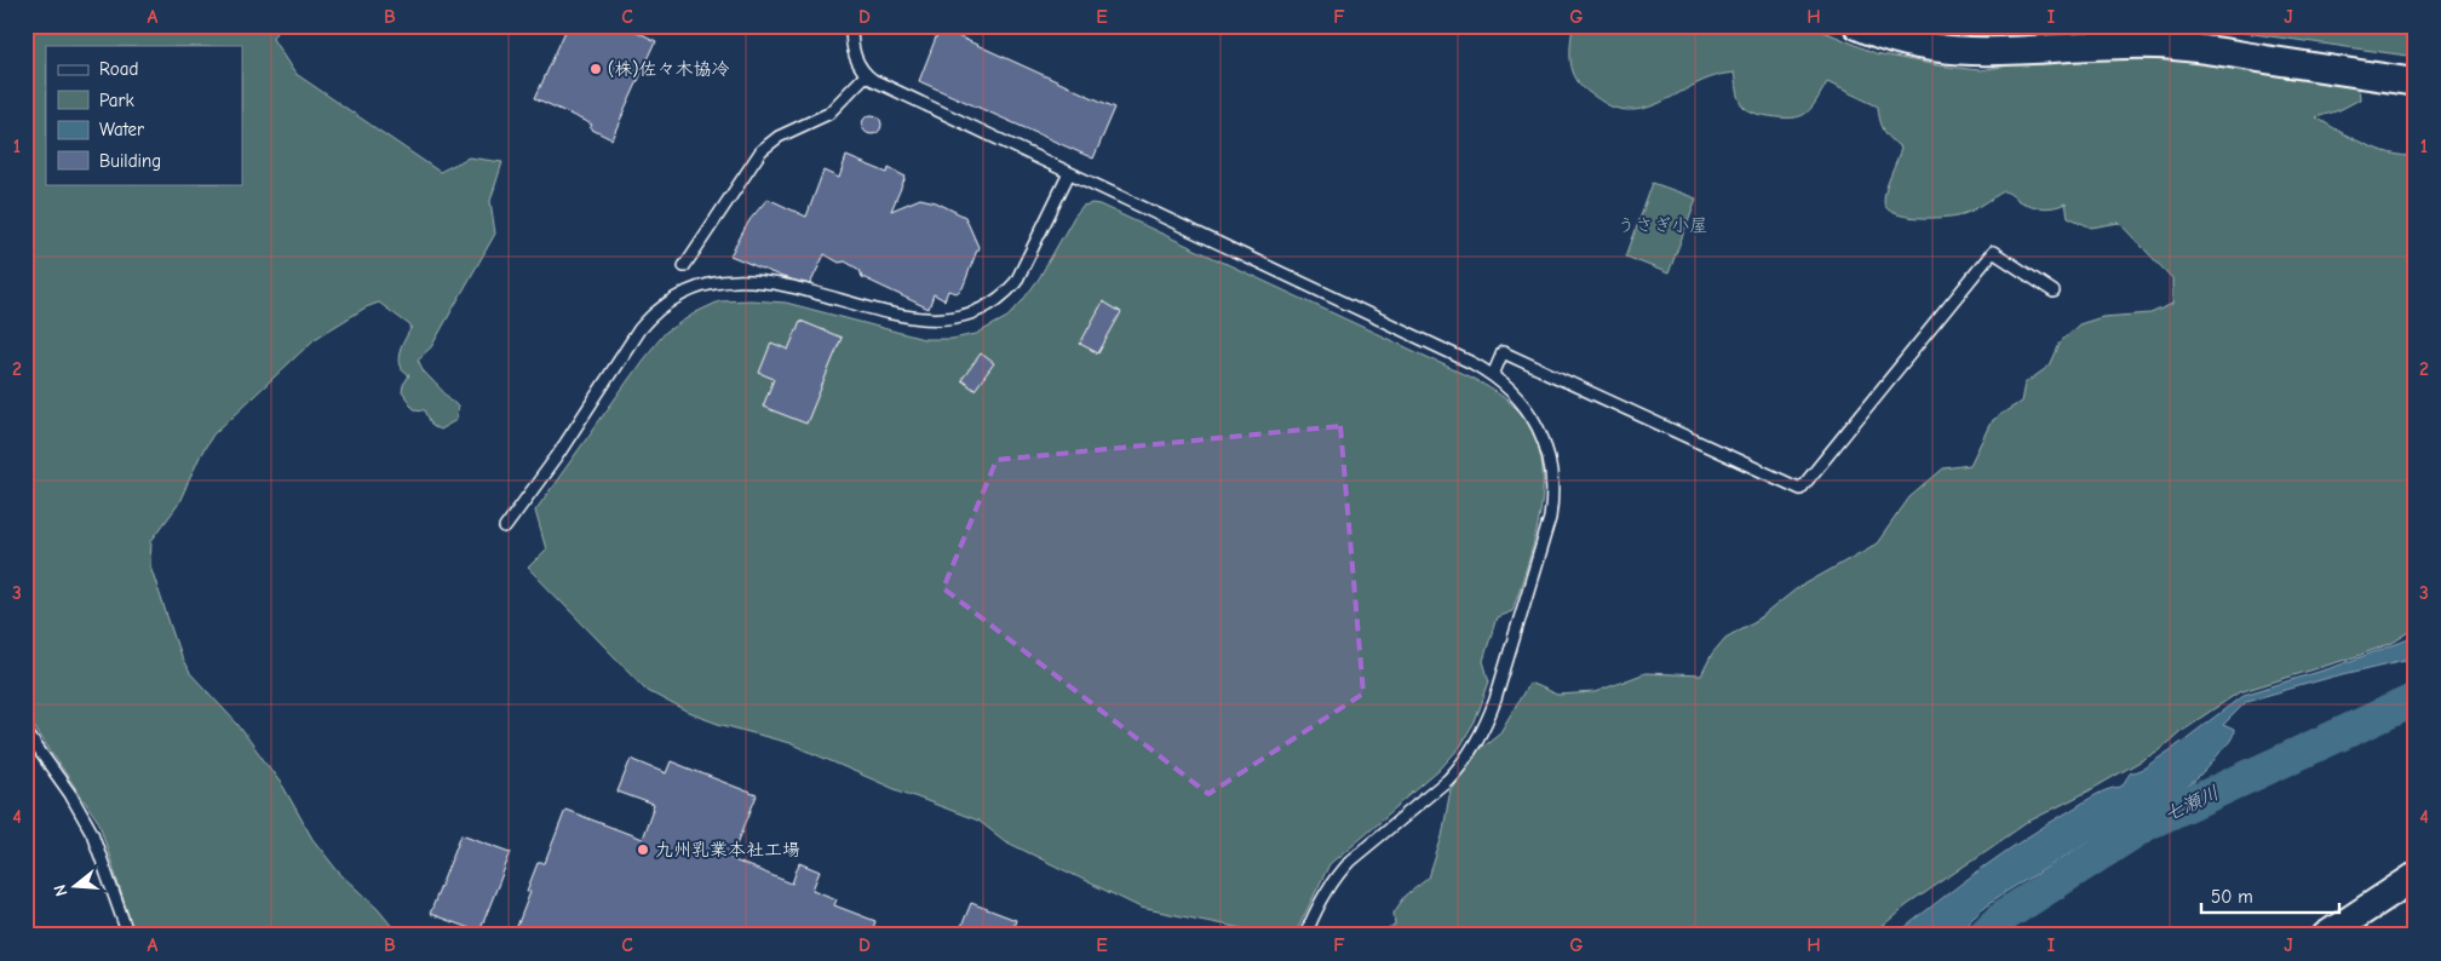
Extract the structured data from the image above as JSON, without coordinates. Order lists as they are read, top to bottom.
{
  "water": ["七瀬川"],
  "parks": ["うさぎ小屋"],
  "places": ["(株)佐々木協冷", "九州乳業本社工場"],
  "legend": [
    "Road",
    "Park",
    "Water",
    "Building"
  ],
  "scale_bar": "50 m",
  "north": "left",
  "grid": {
    "columns": [
      "A",
      "B",
      "C",
      "D",
      "E",
      "F",
      "G",
      "H",
      "I",
      "J"
    ],
    "rows": [
      "1",
      "2",
      "3",
      "4"
    ]
  }
}
